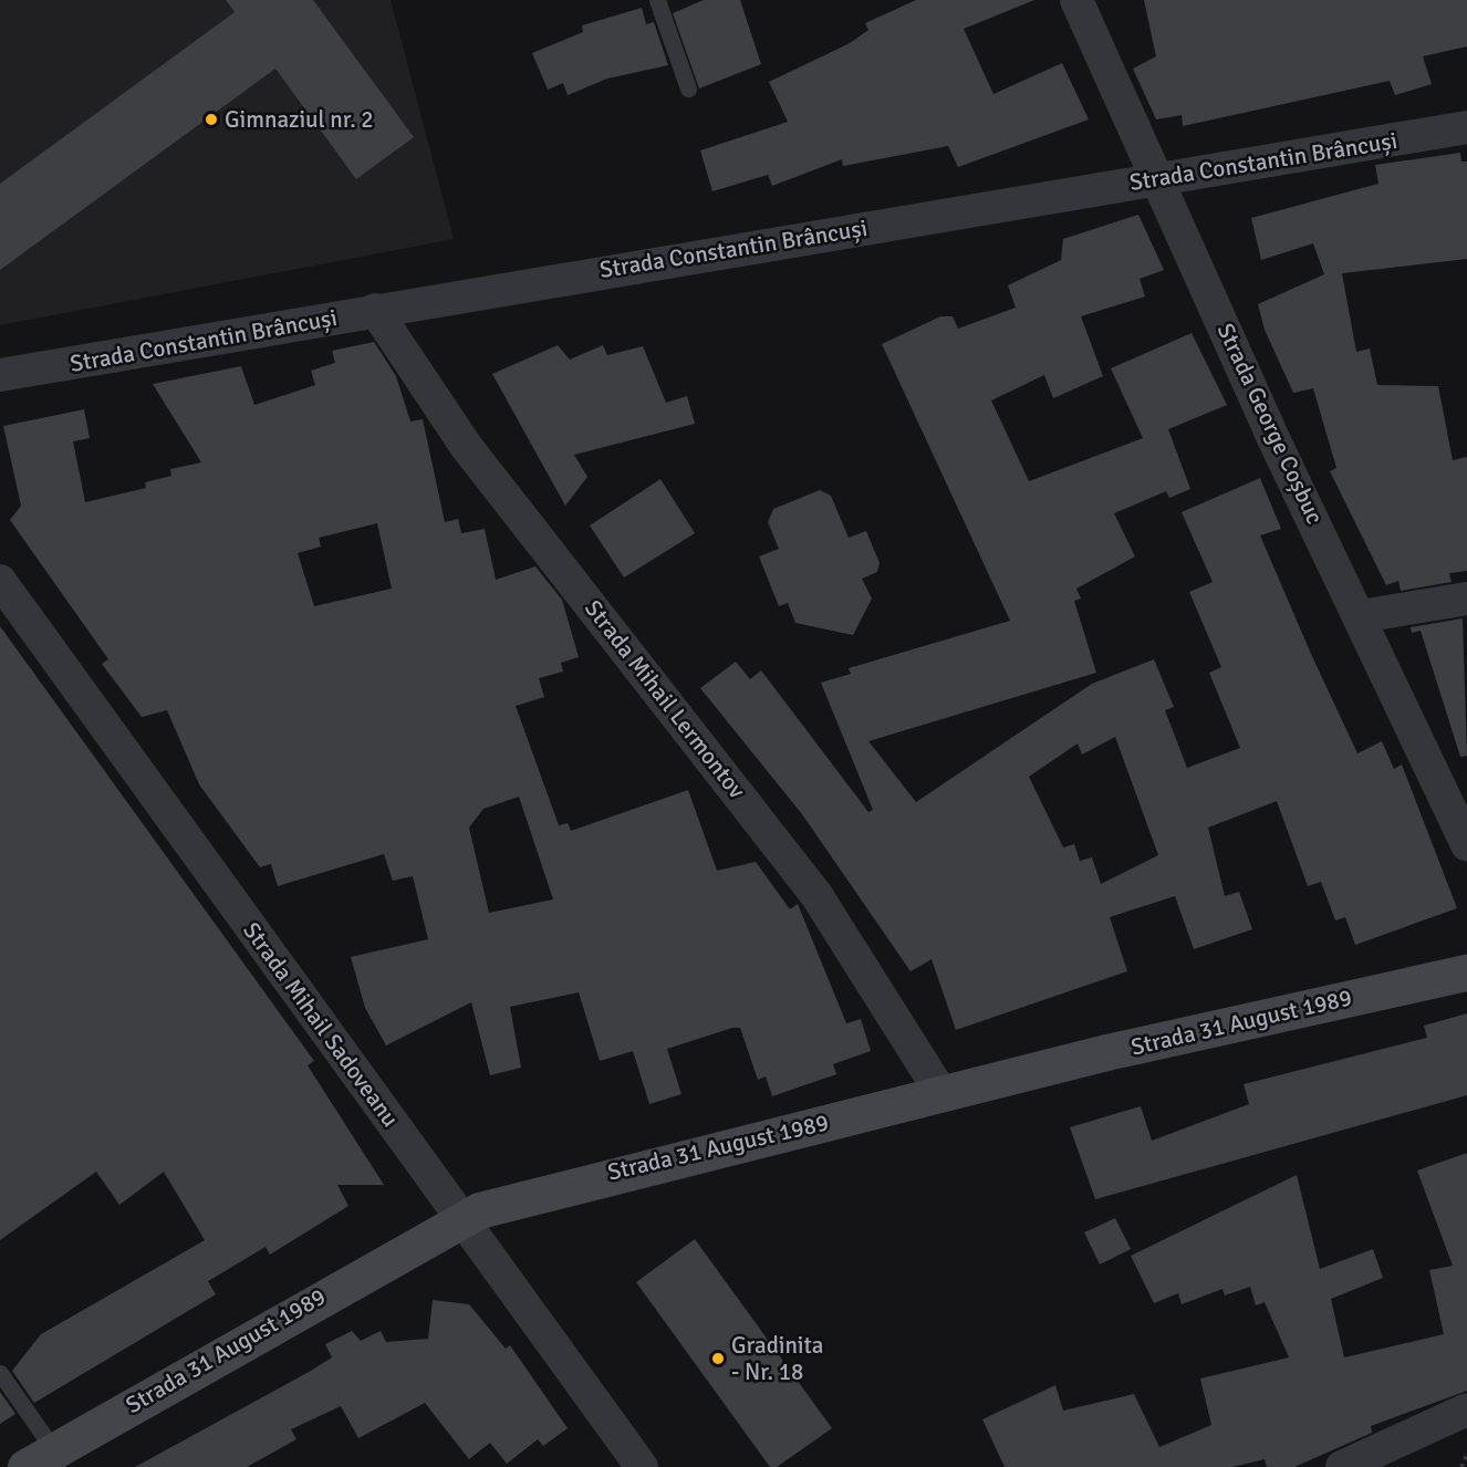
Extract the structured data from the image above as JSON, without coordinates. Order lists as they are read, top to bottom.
{
  "streets": {
    "main road": ["Strada 31 August 1989"],
    "street": [
      "Strada Constantin Brâncuși",
      "Strada George Coșbuc",
      "Strada Mihail Lermontov",
      "Strada Mihail Sadoveanu"
    ]
  },
  "crossings": [
    ["Strada Constantin Brâncuși", "Strada George Coșbuc"],
    ["Strada Constantin Brâncuși", "Strada Mihail Lermontov"],
    ["Strada Mihail Lermontov", "Strada 31 August 1989"],
    ["Strada 31 August 1989", "Strada Mihail Sadoveanu"]
  ],
  "places": ["Gimnaziul nr. 2", "Gradinita - Nr. 18"]
}
